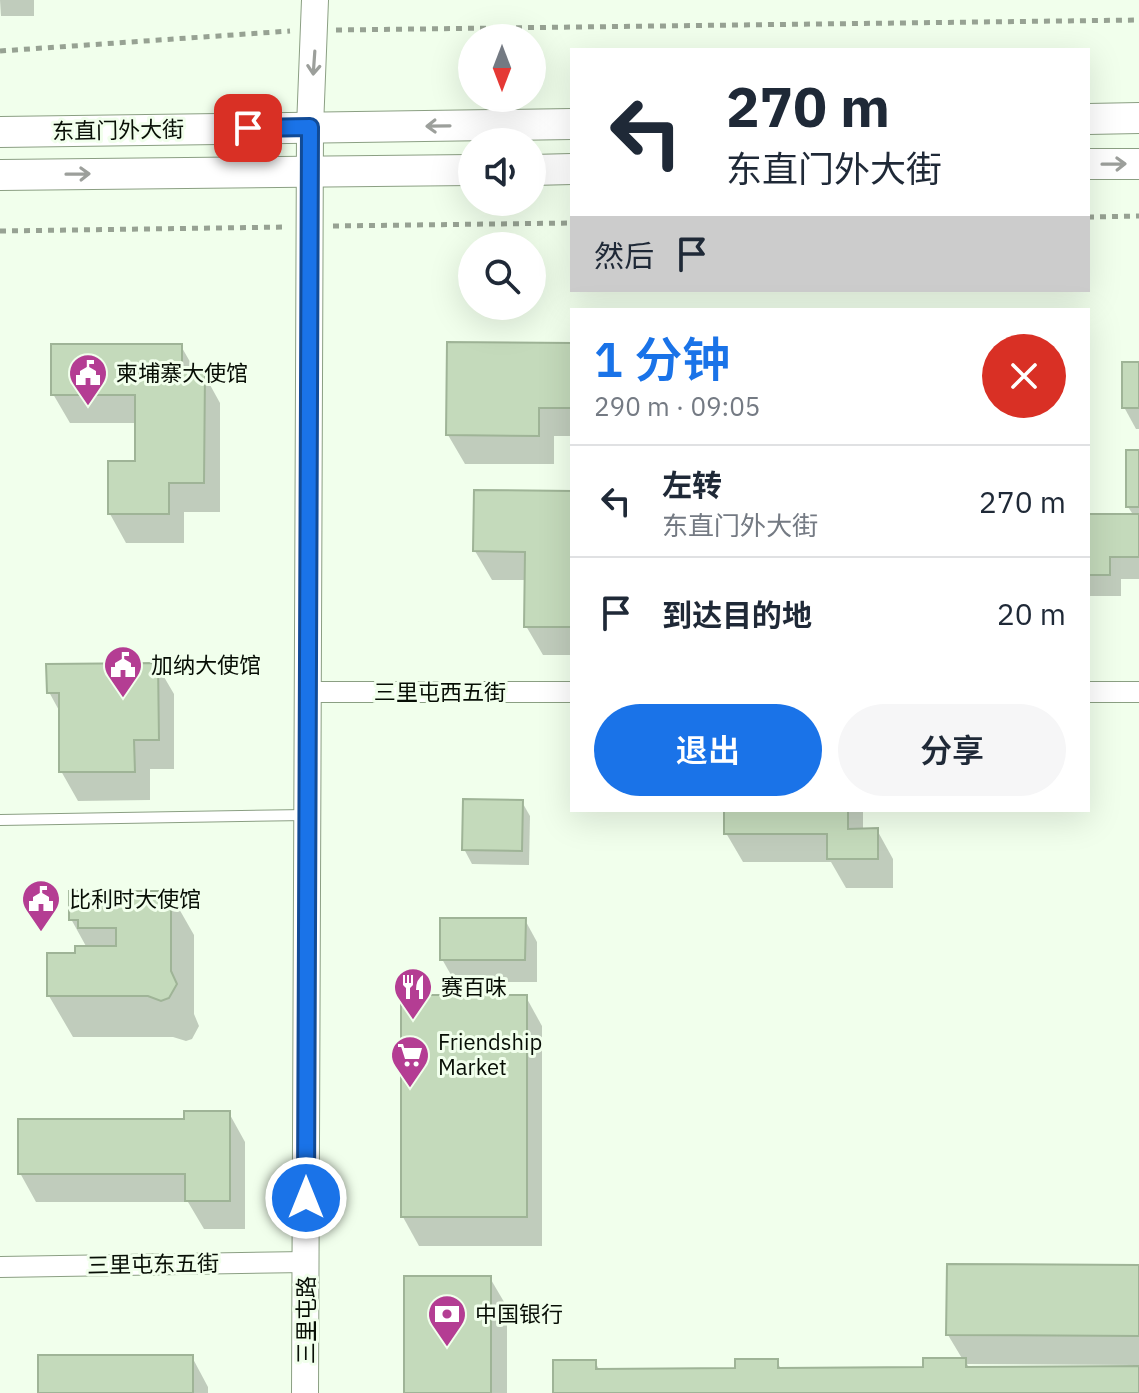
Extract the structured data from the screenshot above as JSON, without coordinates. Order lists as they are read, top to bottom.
{
  "streets": {
    "main road": ["东直门外大街"],
    "street": ["三里屯西五街", "三里屯东五街", "三里屯路"]
  },
  "crossings": [
    ["东直门外大街", "三里屯路"],
    ["三里屯西五街", "三里屯路"],
    ["三里屯东五街", "三里屯路"]
  ],
  "places": {
    "public building": ["柬埔寨大使馆", "加纳大使馆", "比利时大使馆"],
    "restaurant": ["赛百味"],
    "supermarket": ["Friendship Market"],
    "bank": ["中国银行"]
  },
  "north": "bottom",
  "page": {
    "turn": ["270 m", "东直门外大街"],
    "then": "然后",
    "heading": ["1 分钟", "290 m · 09:05"],
    "list": [
      {
        "name": "左转",
        "note": "东直门外大街",
        "value": "270 m"
      },
      {
        "name": "到达目的地",
        "value": "20 m"
      }
    ],
    "buttons": ["退出", "分享"]
  }
}
